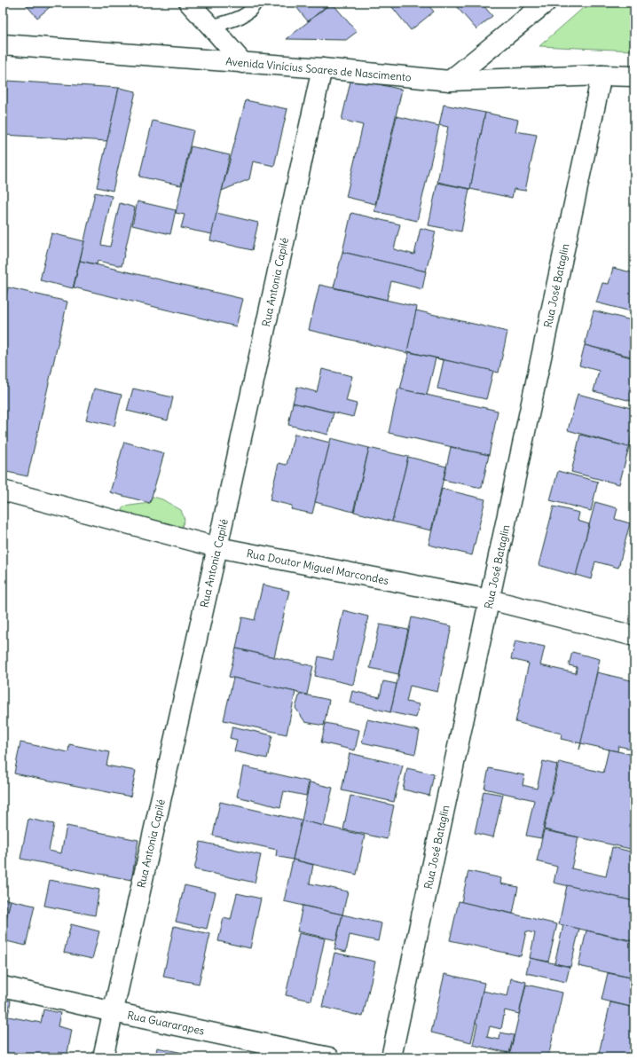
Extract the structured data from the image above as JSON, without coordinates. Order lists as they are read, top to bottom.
{
  "streets": {
    "street": [
      "Avenida Vinícius Soares de Nascimento",
      "Rua Antonia Capilé",
      "Rua José Bataglin",
      "Rua Doutor Miguel Marcondes",
      "Rua Guararapes"
    ]
  },
  "crossings": [
    ["Avenida Vinícius Soares de Nascimento", "Rua Antonia Capilé"],
    ["Avenida Vinícius Soares de Nascimento", "Rua José Bataglin"],
    ["Rua Antonia Capilé", "Rua Doutor Miguel Marcondes"],
    ["Rua Antonia Capilé", "Rua Guararapes"],
    ["Rua José Bataglin", "Rua Doutor Miguel Marcondes"]
  ]
}
